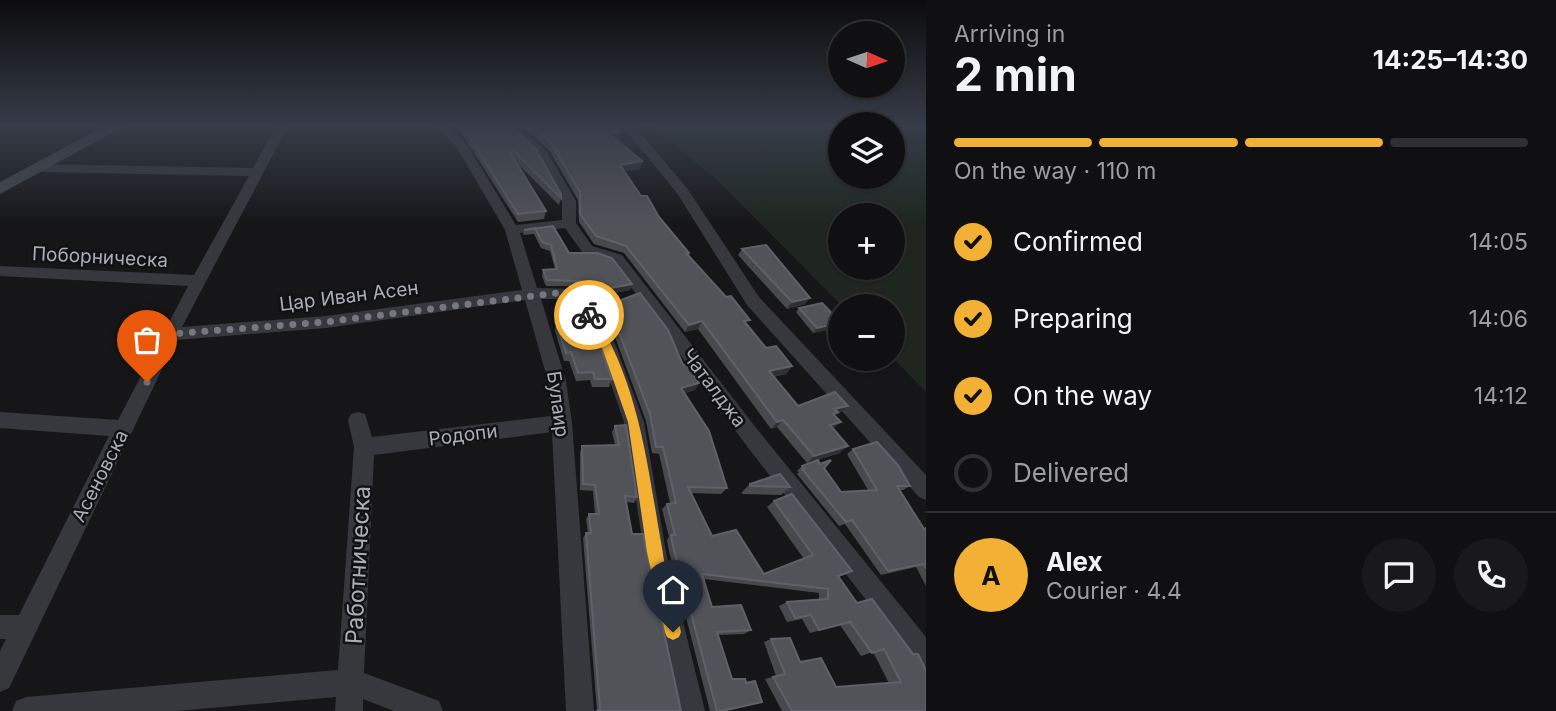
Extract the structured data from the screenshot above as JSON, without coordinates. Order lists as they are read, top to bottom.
{
  "streets": {
    "street": [
      "Поборническа",
      "Цар Иван Асен",
      "Чаталджа",
      "Булаир",
      "Родопи",
      "Асеновска",
      "Работническа"
    ]
  },
  "crossings": [
    ["Поборническа", "Асеновска"],
    ["Цар Иван Асен", "Булаир"],
    ["Цар Иван Асен", "Асеновска"],
    ["Булаир", "Родопи"],
    ["Родопи", "Работническа"]
  ],
  "north": "right",
  "page": {
    "heading": ["2 min", "Arriving in", "14:25–14:30"],
    "panel": ["Alex", "Courier · 4.4"],
    "map_buttons": ["+", "−"],
    "bar": "On the way · 110 m",
    "list": [
      ["Confirmed", "14:05"],
      ["Preparing", "14:06"],
      ["On the way", "14:12"],
      "Delivered"
    ],
    "round": "A"
  }
}
